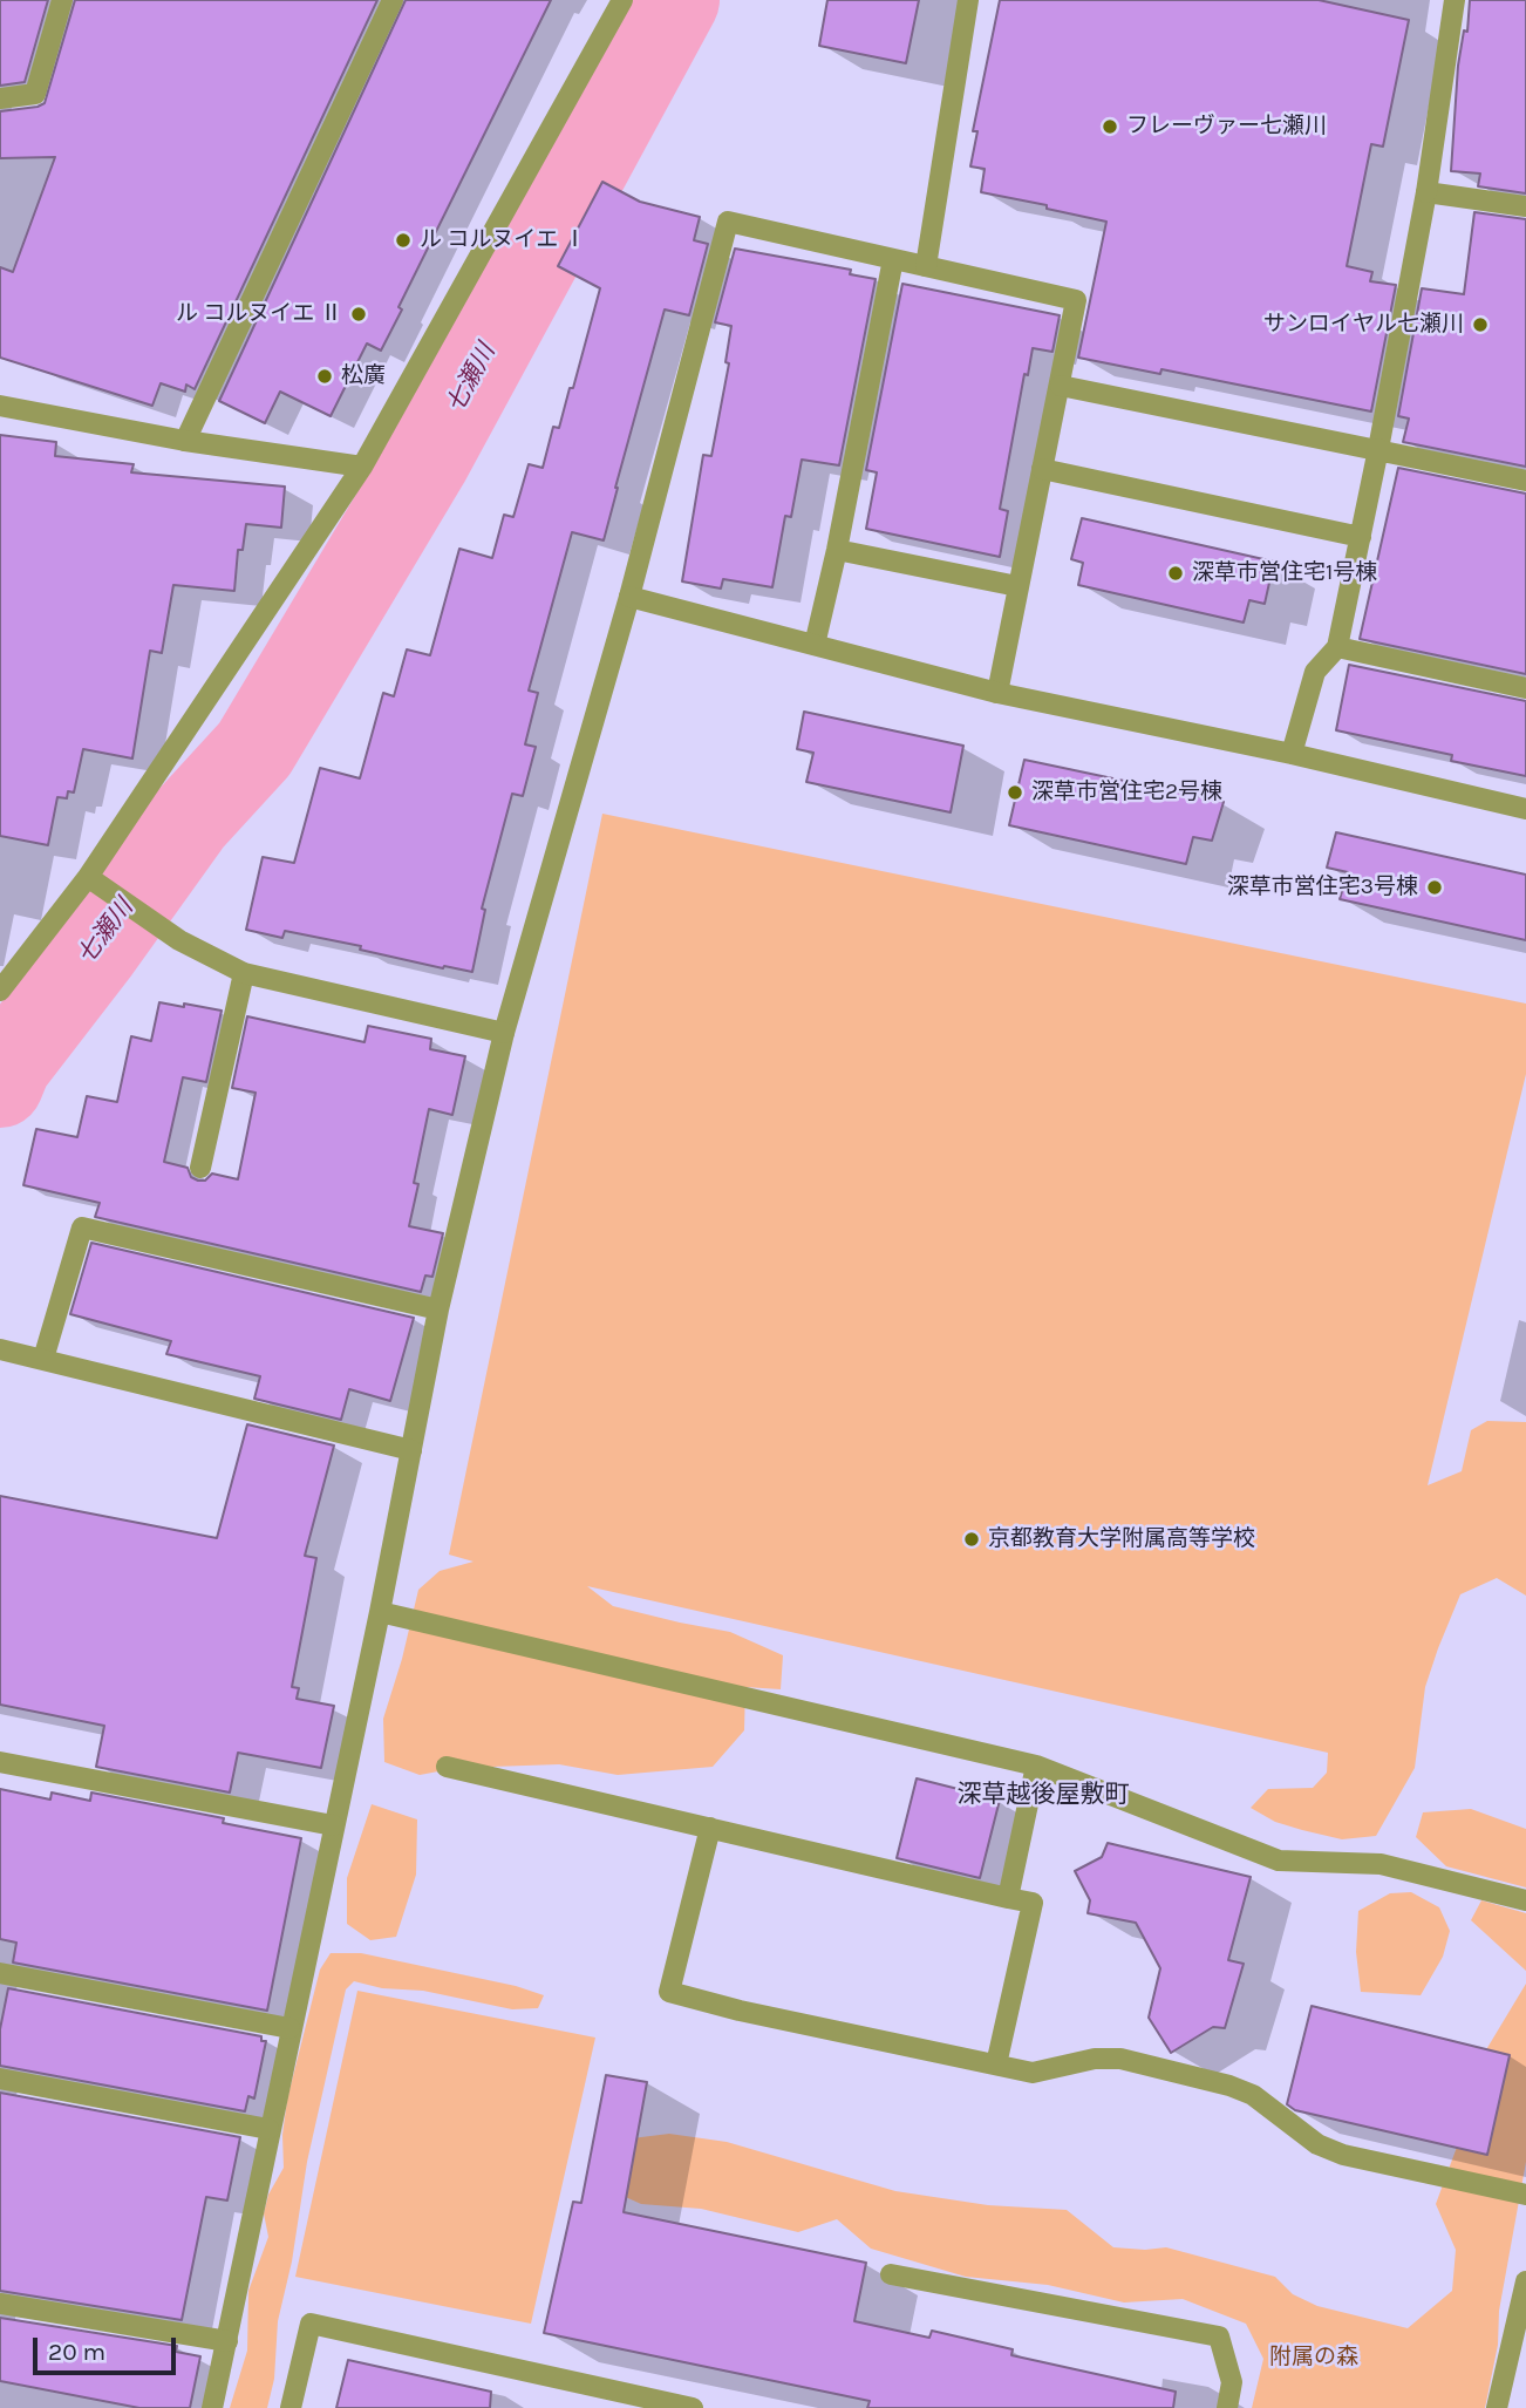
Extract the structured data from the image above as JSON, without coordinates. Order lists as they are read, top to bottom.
{
  "districts": ["深草越後屋敷町"],
  "water": ["七瀬川"],
  "parks": ["附属の森"],
  "places": [
    "フレーヴァー七瀬川",
    "ル コルヌイエ Ⅰ",
    "ル コルヌイエ Ⅱ",
    "サンロイヤル七瀬川",
    "松廣",
    "深草市営住宅1号棟",
    "深草市営住宅2号棟",
    "深草市営住宅3号棟",
    "京都教育大学附属高等学校"
  ],
  "scale_bar": "20 m"
}
